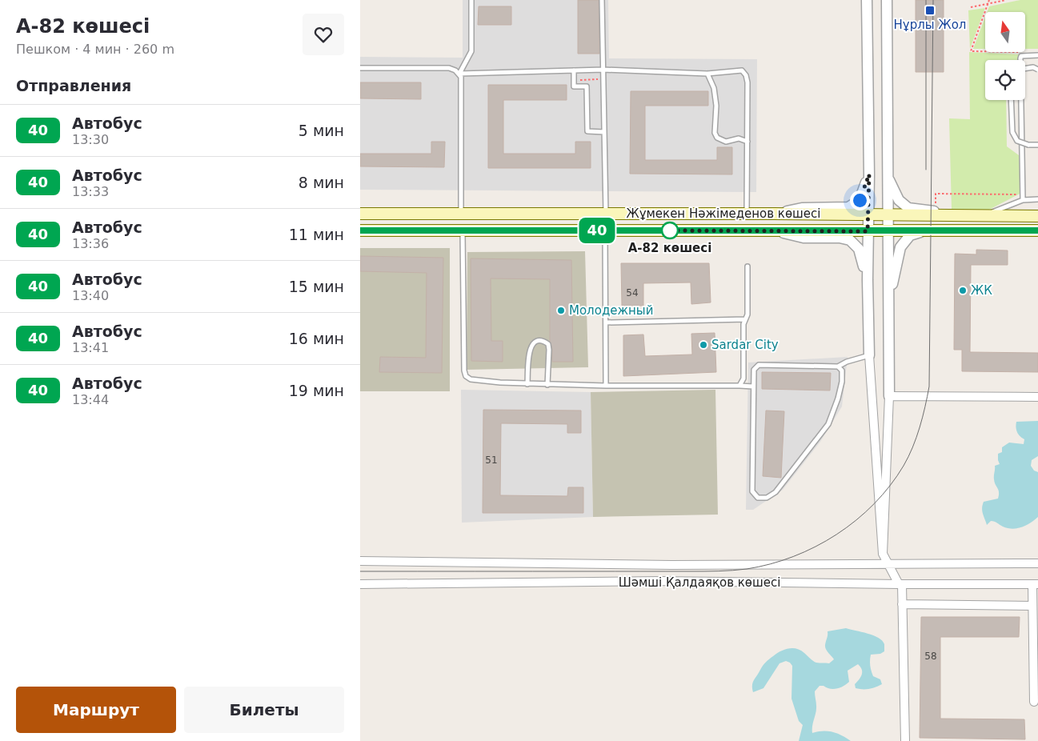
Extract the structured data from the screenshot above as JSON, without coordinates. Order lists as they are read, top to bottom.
{
  "streets": {
    "main road": ["Жұмекен Нәжімеденов көшесі"],
    "street": ["Шәмші Қалдаяқов көшесі"]
  },
  "places": {
    "transit": ["Нұрлы Жол"],
    "other": [
      "A-82 көшесі",
      "ЖК",
      "Молодежный",
      "Sardar City"
    ]
  },
  "lines": ["bus line 40"],
  "house_numbers": ["54", "51", "58"],
  "north": "top",
  "page": {
    "heading": [
      ["A-82 көшесі", "Пешком · 4 мин · 260 m"],
      "Отправления"
    ],
    "on_map": "40",
    "list": [
      {
        "mark": "40",
        "name": "Автобус",
        "note": "13:30",
        "value": "5 мин"
      },
      {
        "mark": "40",
        "name": "Автобус",
        "note": "13:33",
        "value": "8 мин"
      },
      {
        "mark": "40",
        "name": "Автобус",
        "note": "13:36",
        "value": "11 мин"
      },
      {
        "mark": "40",
        "name": "Автобус",
        "note": "13:40",
        "value": "15 мин"
      },
      {
        "mark": "40",
        "name": "Автобус",
        "note": "13:41",
        "value": "16 мин"
      },
      {
        "mark": "40",
        "name": "Автобус",
        "note": "13:44",
        "value": "19 мин"
      }
    ],
    "buttons": ["Маршрут", "Билеты"]
  }
}
